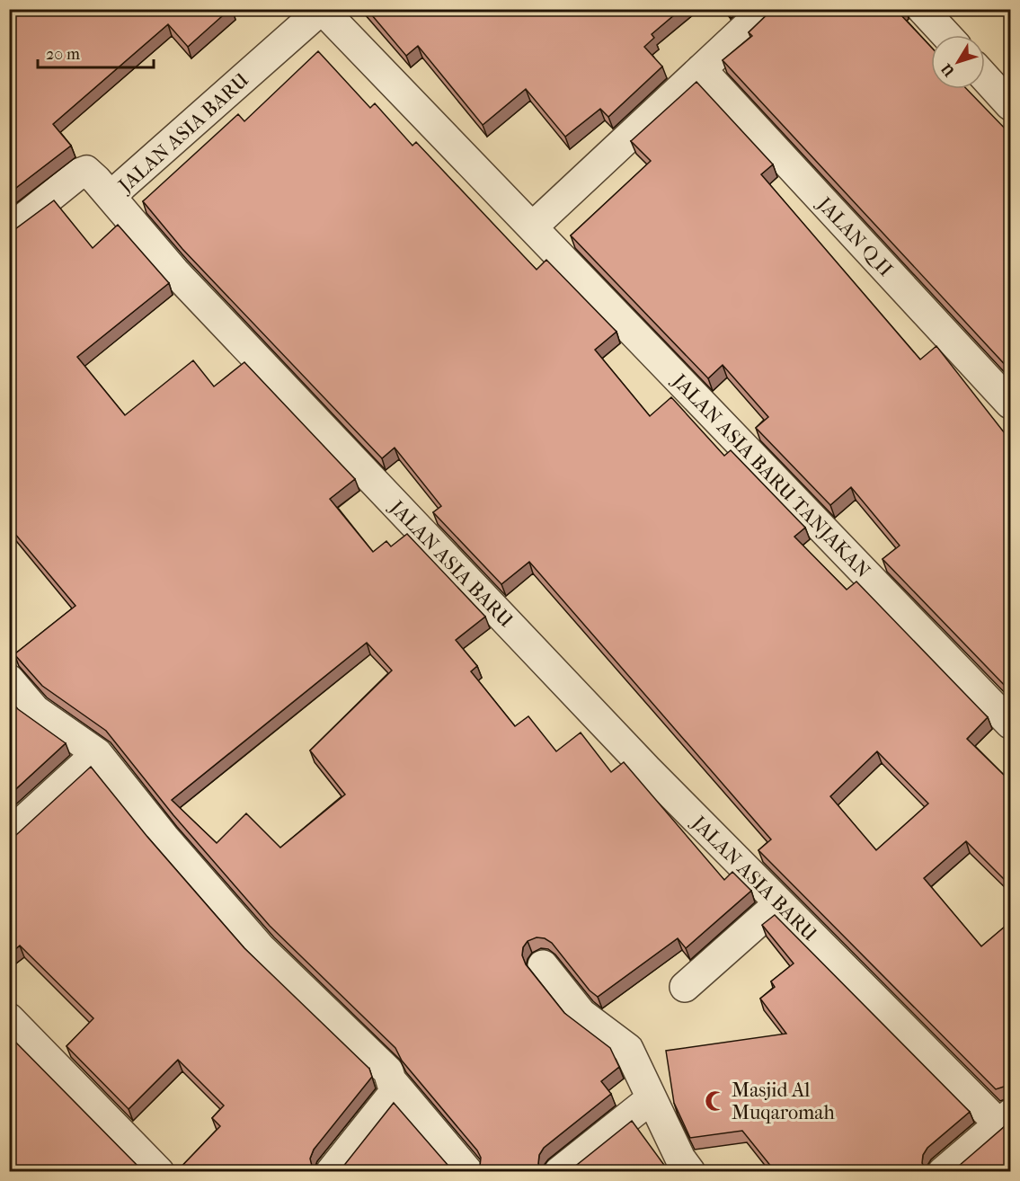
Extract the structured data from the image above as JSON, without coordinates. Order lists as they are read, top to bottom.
{
  "streets": {
    "street": ["JALAN ASIA BARU", "JALAN Q II", "JALAN ASIA BARU TANJAKAN"]
  },
  "crossings": [
    ["JALAN ASIA BARU", "JALAN ASIA BARU TANJAKAN"]
  ],
  "places": {
    "mosque": ["Masjid Al Muqaromah"]
  },
  "scale_bar": "20 m",
  "north": "bottom left"
}
